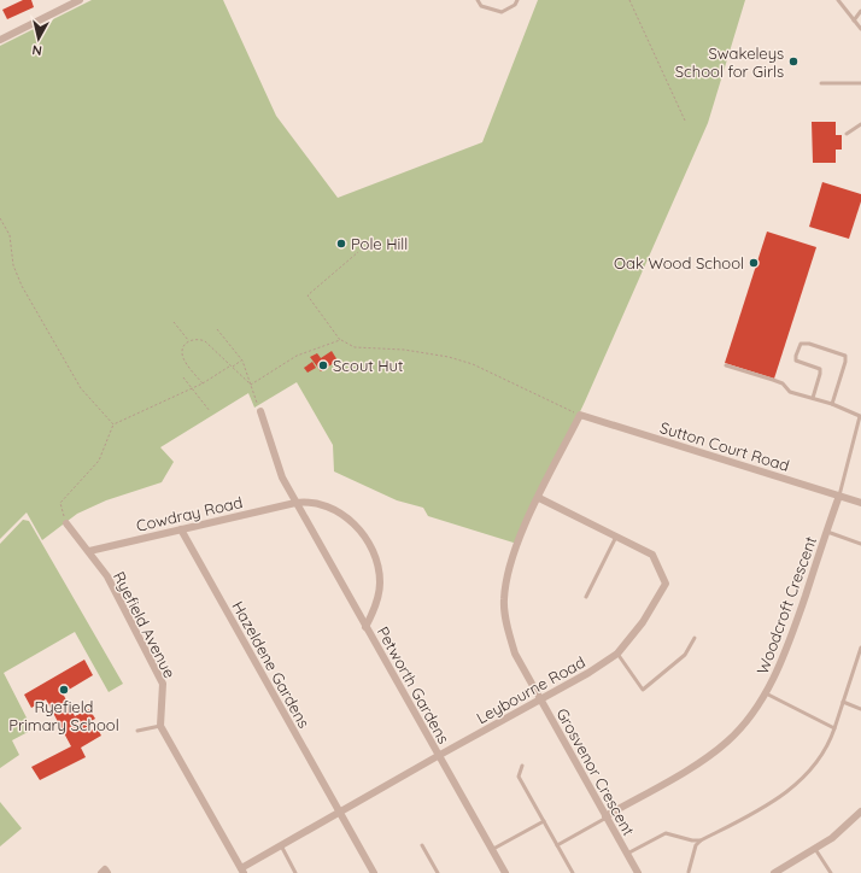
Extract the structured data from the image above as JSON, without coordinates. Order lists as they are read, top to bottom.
{
  "streets": {
    "street": [
      "Sutton Court Road",
      "Cowdray Road",
      "Woodcroft Crescent",
      "Ryefield Avenue",
      "Hazeldene Gardens",
      "Petworth Gardens",
      "Leybourne Road",
      "Grosvenor Crescent"
    ]
  },
  "crossings": [
    ["Sutton Court Road", "Woodcroft Crescent"],
    ["Sutton Court Road", "Grosvenor Crescent"],
    ["Cowdray Road", "Ryefield Avenue"],
    ["Cowdray Road", "Hazeldene Gardens"],
    ["Cowdray Road", "Petworth Gardens"],
    ["Woodcroft Crescent", "Grosvenor Crescent"],
    ["Hazeldene Gardens", "Leybourne Road"],
    ["Petworth Gardens", "Leybourne Road"],
    ["Leybourne Road", "Grosvenor Crescent"]
  ],
  "places": [
    "Swakeleys School for Girls",
    "Pole Hill",
    "Oak Wood School",
    "Scout Hut",
    "Ryefield Primary School"
  ],
  "north": "bottom"
}
